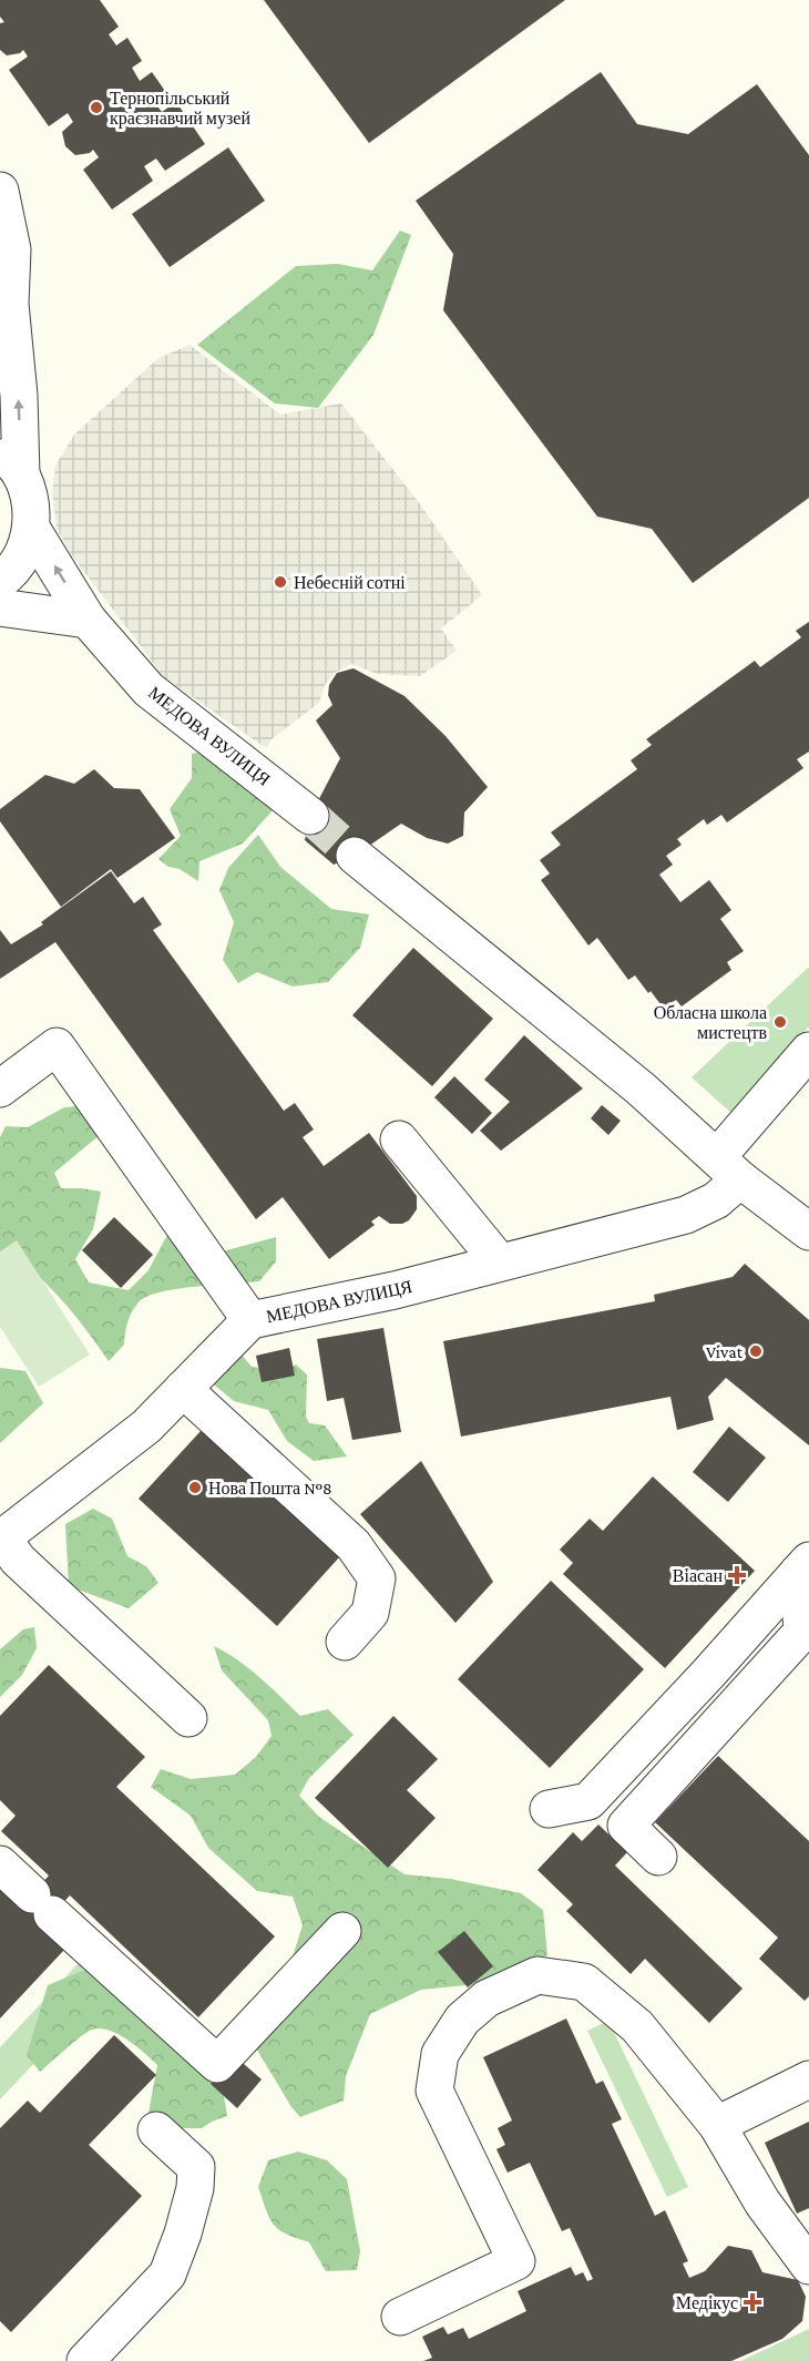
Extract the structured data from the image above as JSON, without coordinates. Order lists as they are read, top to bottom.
{
  "streets": {
    "street": ["МЕДОВА ВУЛИЦЯ"]
  },
  "places": {
    "other": [
      "Тернопільський краєзнавчий музей",
      "Небесній сотні",
      "Обласна школа мистецтв",
      "Vivat",
      "Нова Пошта №8"
    ],
    "health": ["Віасан", "Медікус"]
  }
}
